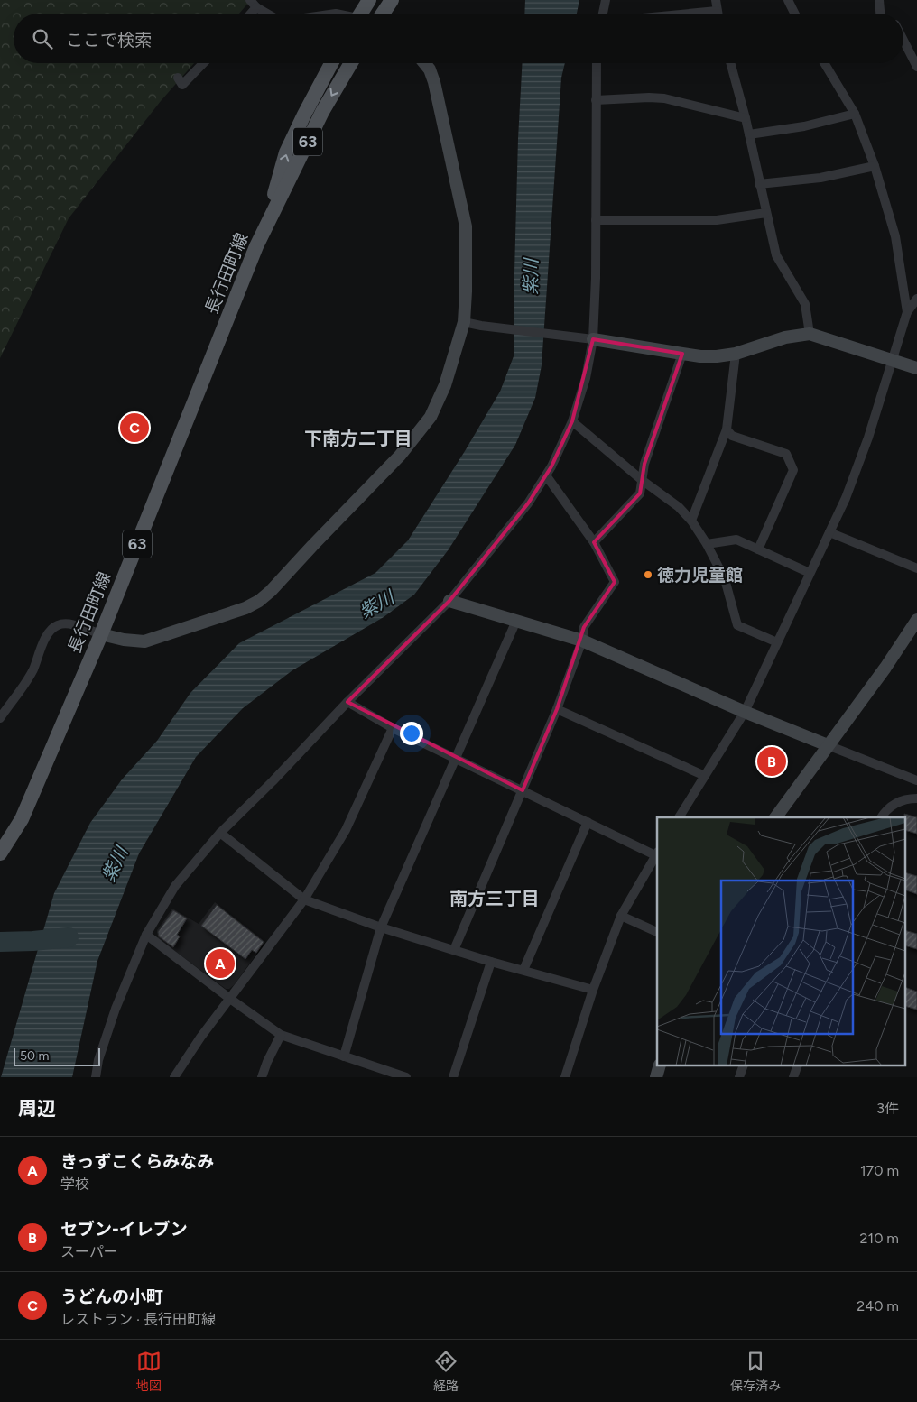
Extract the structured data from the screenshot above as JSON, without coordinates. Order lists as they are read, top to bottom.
{
  "streets": {
    "main road": ["63", "長行田町線"]
  },
  "districts": ["下南方二丁目", "南方三丁目"],
  "water": ["紫川"],
  "places": ["徳力児童館"],
  "scale_bar": "50 m",
  "page": {
    "search": "ここで検索",
    "pins": ["C", "B", "A"],
    "scale": "50 m",
    "heading": ["周辺", "3件"],
    "list": [
      {
        "mark": "A",
        "name": "きっずこくらみなみ",
        "note": "学校",
        "value": "170 m"
      },
      {
        "mark": "B",
        "name": "セブン-イレブン",
        "note": "スーパー",
        "value": "210 m"
      },
      {
        "mark": "C",
        "name": "うどんの小町",
        "note": "レストラン · 長行田町線",
        "value": "240 m"
      }
    ],
    "nav": ["地図", "経路", "保存済み"]
  }
}
